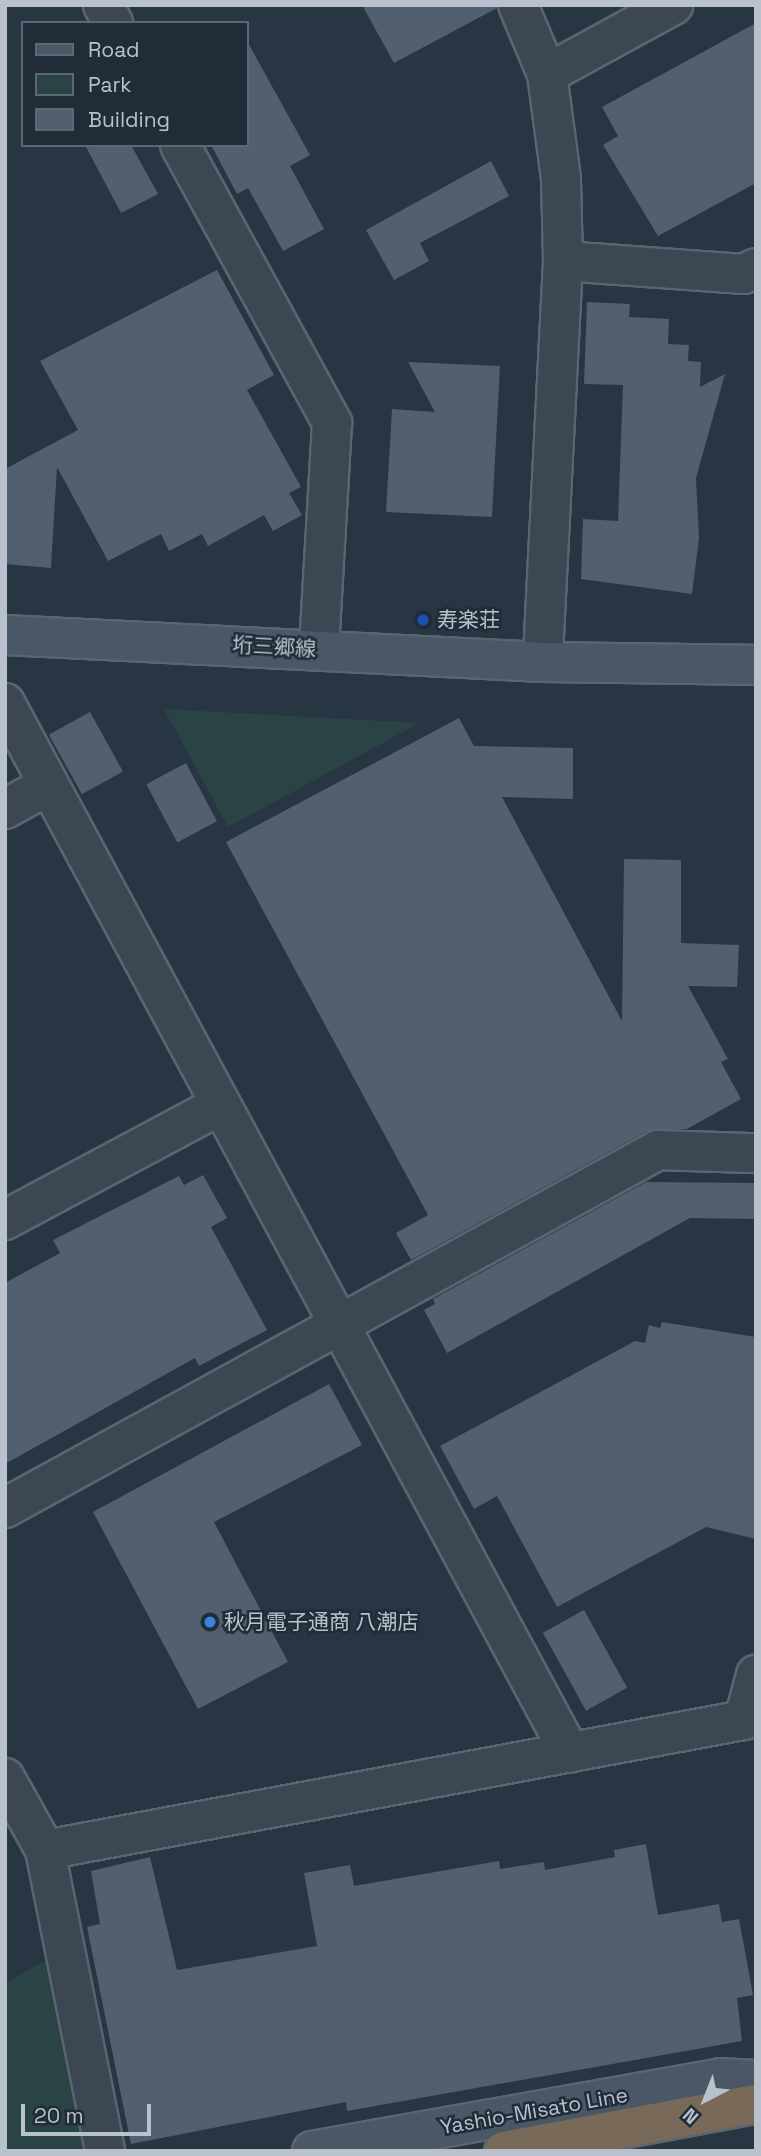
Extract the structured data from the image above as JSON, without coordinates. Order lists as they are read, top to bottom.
{
  "streets": {
    "street": ["垳三郷線", "Yashio-Misato Line"]
  },
  "places": ["寿楽荘", "秋月電子通商 八潮店"],
  "legend": ["Road", "Park", "Building"],
  "scale_bar": "20 m",
  "north": "bottom left"
}
